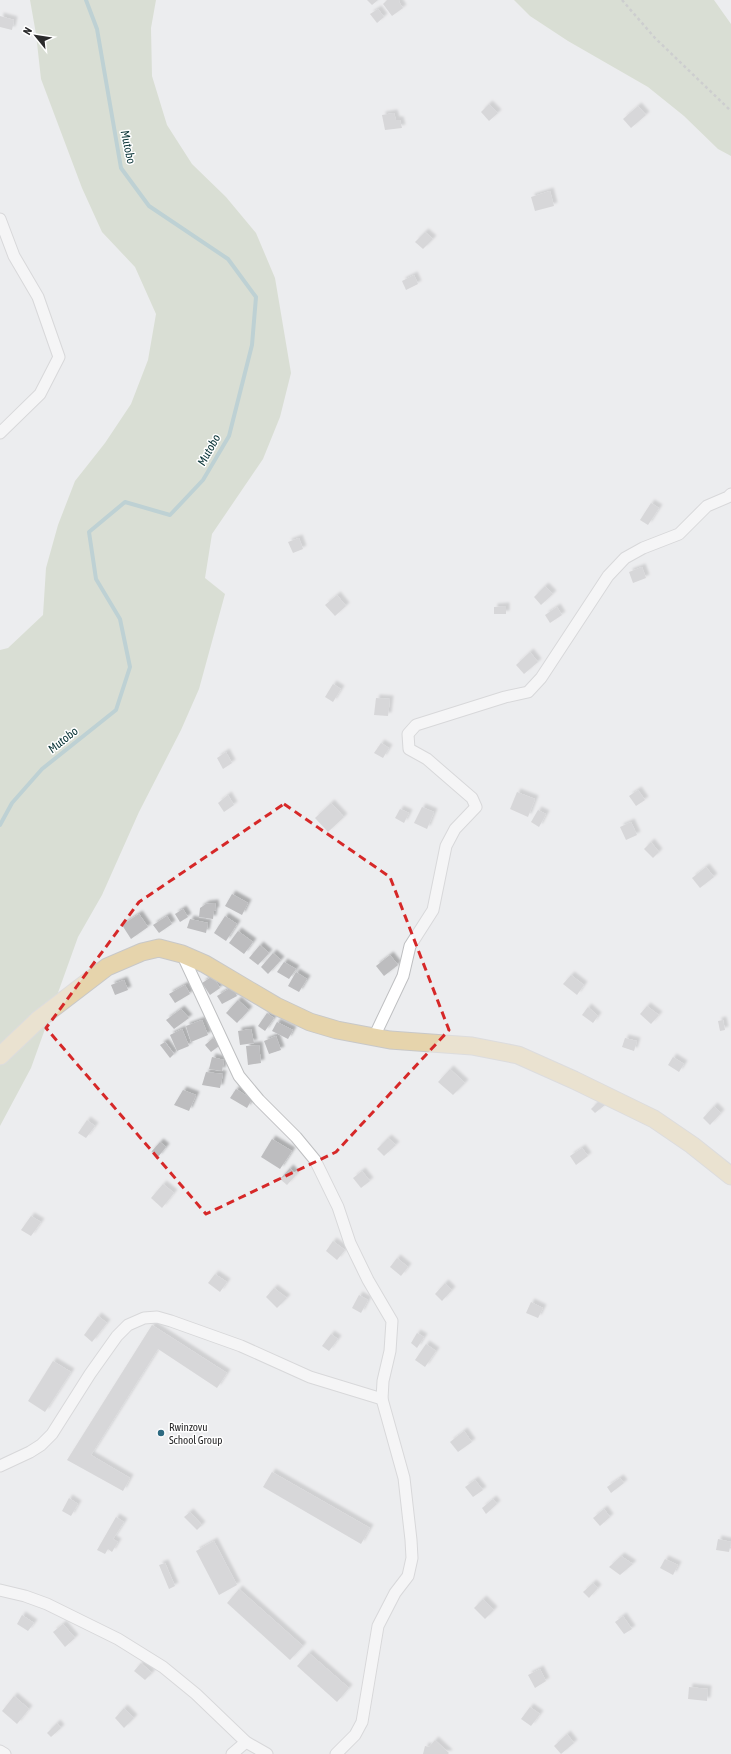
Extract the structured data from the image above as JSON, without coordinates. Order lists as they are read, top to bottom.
{
  "water": ["Mutobo"],
  "places": ["Rwinzovu School Group"],
  "north": "top left"
}
